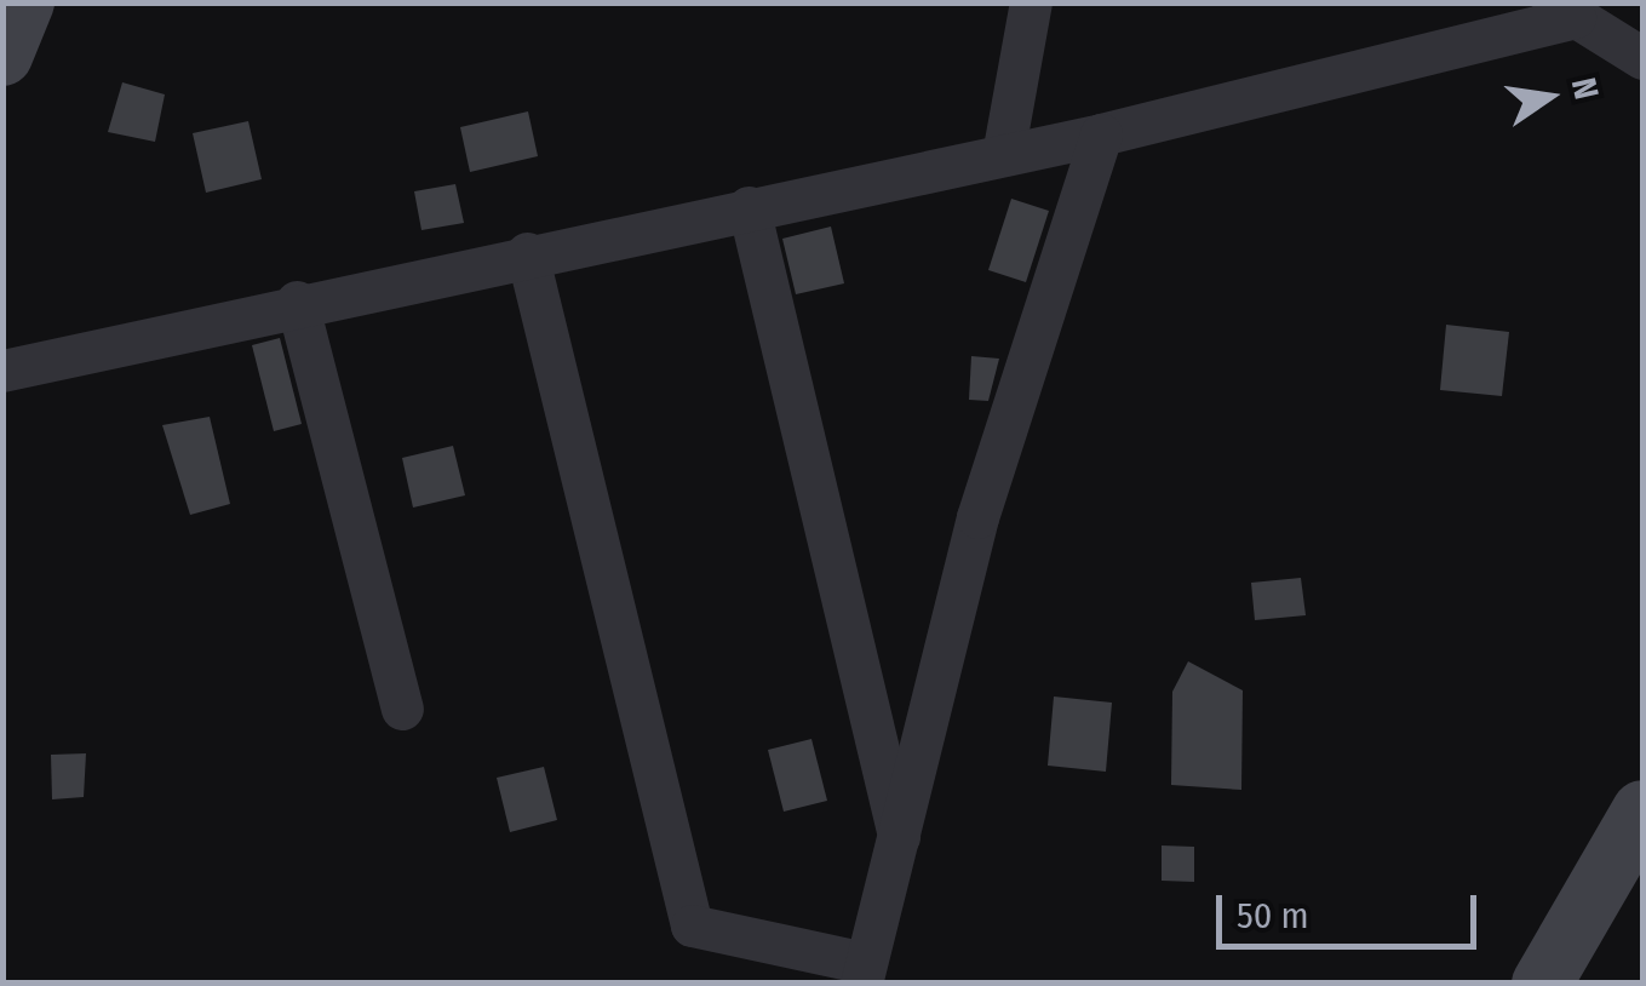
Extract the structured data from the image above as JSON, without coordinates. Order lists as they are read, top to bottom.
{
  "scale_bar": "50 m",
  "north": "right"
}
